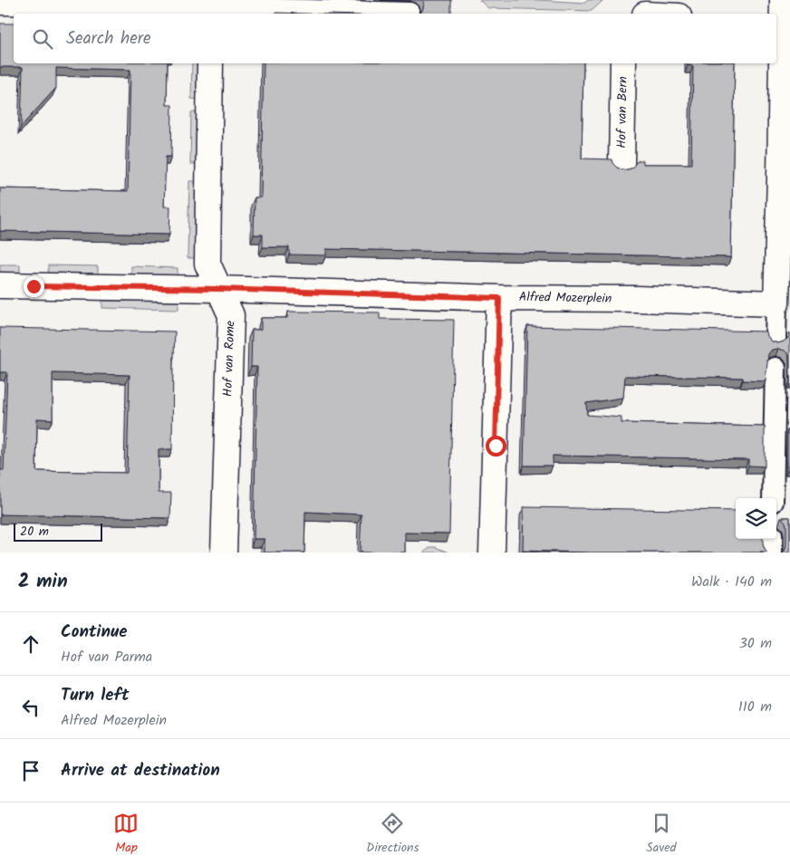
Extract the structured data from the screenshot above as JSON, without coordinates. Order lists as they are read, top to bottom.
{
  "streets": {
    "street": ["Hof van Bern", "Alfred Mozerplein", "Hof van Rome"]
  },
  "crossings": [
    ["Alfred Mozerplein", "Hof van Rome"]
  ],
  "scale_bar": "20 m",
  "page": {
    "search": "Search here",
    "scale": "20 m",
    "heading": ["2 min", "Walk · 140 m"],
    "list": [
      ["Continue", "Hof van Parma", "30 m"],
      ["Turn left", "Alfred Mozerplein", "110 m"],
      "Arrive at destination"
    ],
    "nav": ["Map", "Directions", "Saved"]
  }
}
